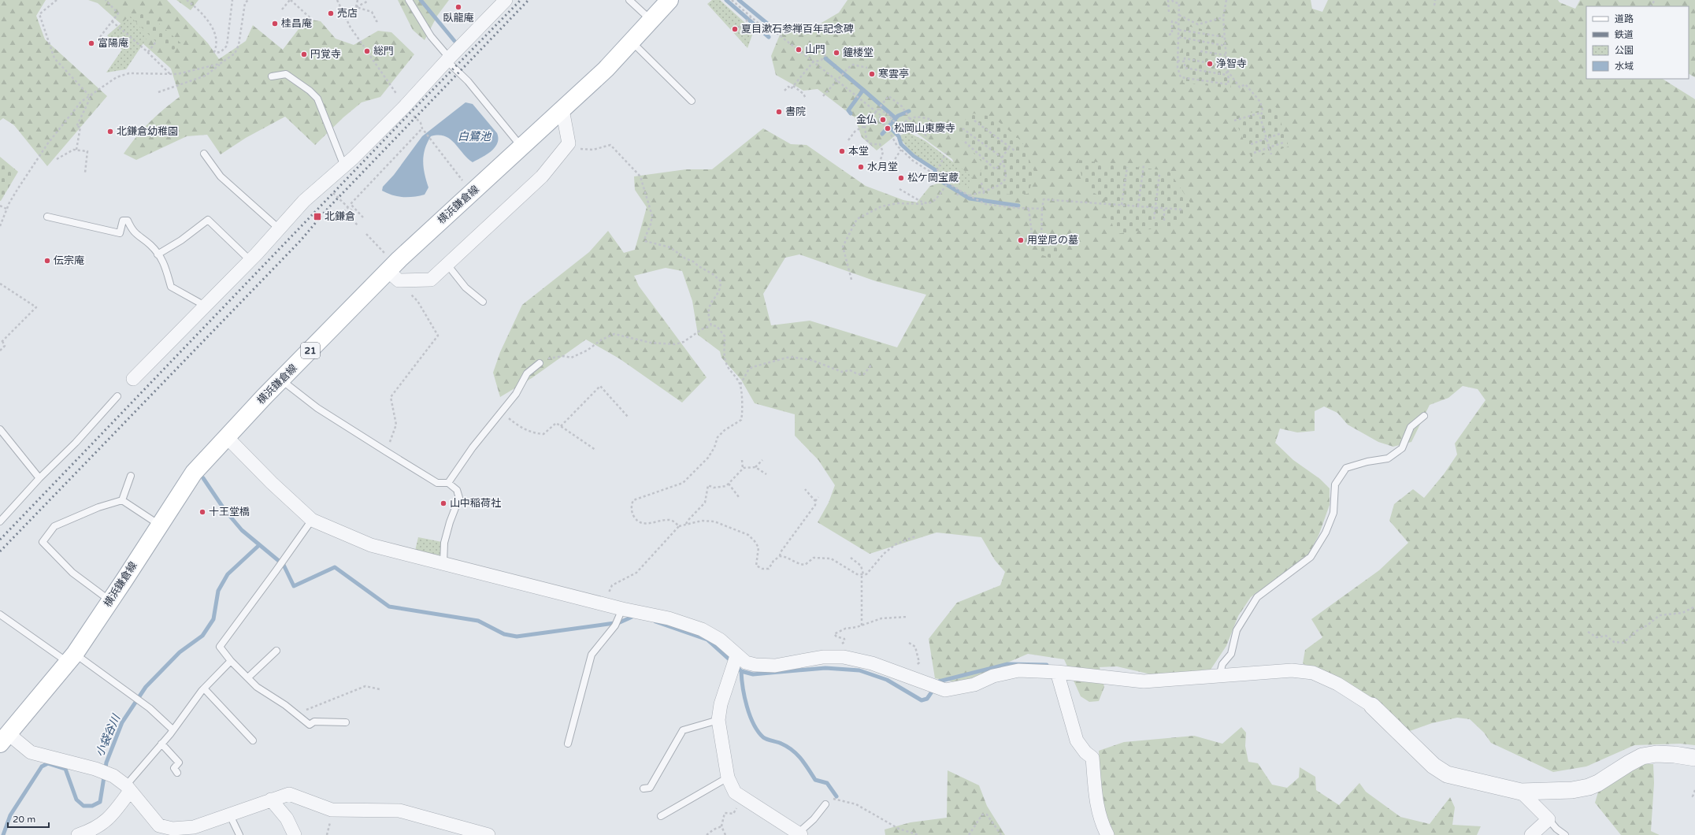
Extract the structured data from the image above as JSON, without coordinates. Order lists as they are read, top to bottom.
{
  "streets": {
    "main road": ["横浜鎌倉線", "21"]
  },
  "water": ["白鷺池", "小袋谷川"],
  "places": {
    "other": [
      "臥龍庵",
      "売店",
      "桂昌庵",
      "夏目漱石参禅百年記念碑",
      "富陽庵",
      "山門",
      "総門",
      "鐘楼堂",
      "円覚寺",
      "浄智寺",
      "寒雲亭",
      "書院",
      "金仏",
      "松岡山東慶寺",
      "北鎌倉幼稚園",
      "本堂",
      "水月堂",
      "松ケ岡宝蔵",
      "用堂尼の墓",
      "伝宗庵",
      "山中稲荷社",
      "十王堂橋"
    ],
    "transit": ["北鎌倉"]
  },
  "legend": [
    "道路",
    "鉄道",
    "公園",
    "水域"
  ],
  "scale_bar": "20 m"
}
